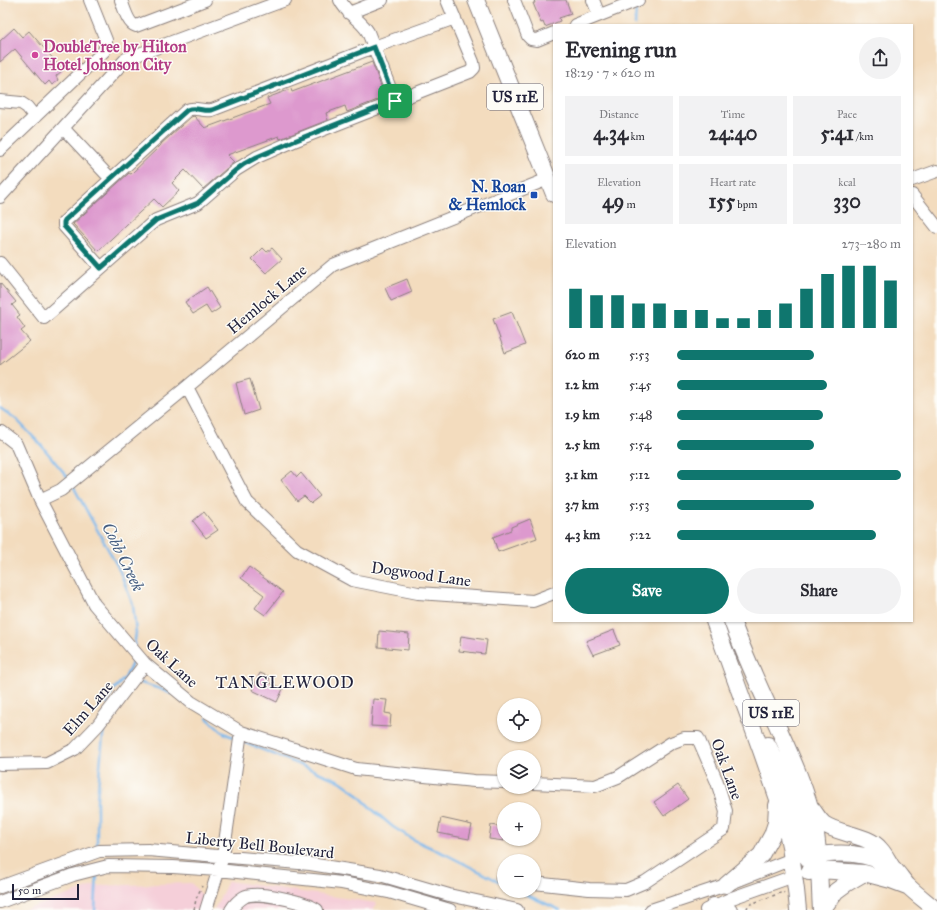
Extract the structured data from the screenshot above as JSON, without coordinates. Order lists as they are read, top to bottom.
{
  "streets": {
    "main road": ["US 11E"],
    "street": [
      "Hemlock Lane",
      "Dogwood Lane",
      "Oak Lane",
      "Elm Lane",
      "Liberty Bell Boulevard"
    ]
  },
  "crossings": [
    ["US 11E", "Hemlock Lane"],
    ["Hemlock Lane", "Dogwood Lane"],
    ["Hemlock Lane", "Oak Lane"],
    ["Oak Lane", "Elm Lane"]
  ],
  "districts": ["TANGLEWOOD"],
  "water": ["Cobb Creek"],
  "places": {
    "other": ["DoubleTree by Hilton Hotel Johnson City"],
    "transit": ["N. Roan & Hemlock"]
  },
  "scale_bar": "50 m",
  "page": {
    "heading": ["Evening run", "18:29 · 7 × 620 m"],
    "stats": [
      ["Distance", "4.34 km"],
      ["Time", "24:40"],
      ["Pace", "5:41 /km"],
      ["Elevation", "49 m"],
      ["Heart rate", "155 bpm"],
      ["kcal", "330"]
    ],
    "chart": ["Elevation", "273–280 m"],
    "list": [
      {
        "name": "620 m",
        "note": "5:53"
      },
      {
        "name": "1.2 km",
        "note": "5:45"
      },
      {
        "name": "1.9 km",
        "note": "5:48"
      },
      {
        "name": "2.5 km",
        "note": "5:54"
      },
      {
        "name": "3.1 km",
        "note": "5:12"
      },
      {
        "name": "3.7 km",
        "note": "5:53"
      },
      {
        "name": "4.3 km",
        "note": "5:22"
      }
    ],
    "buttons": ["Save", "Share"],
    "map_buttons": ["+", "−"],
    "scale": "50 m"
  }
}
